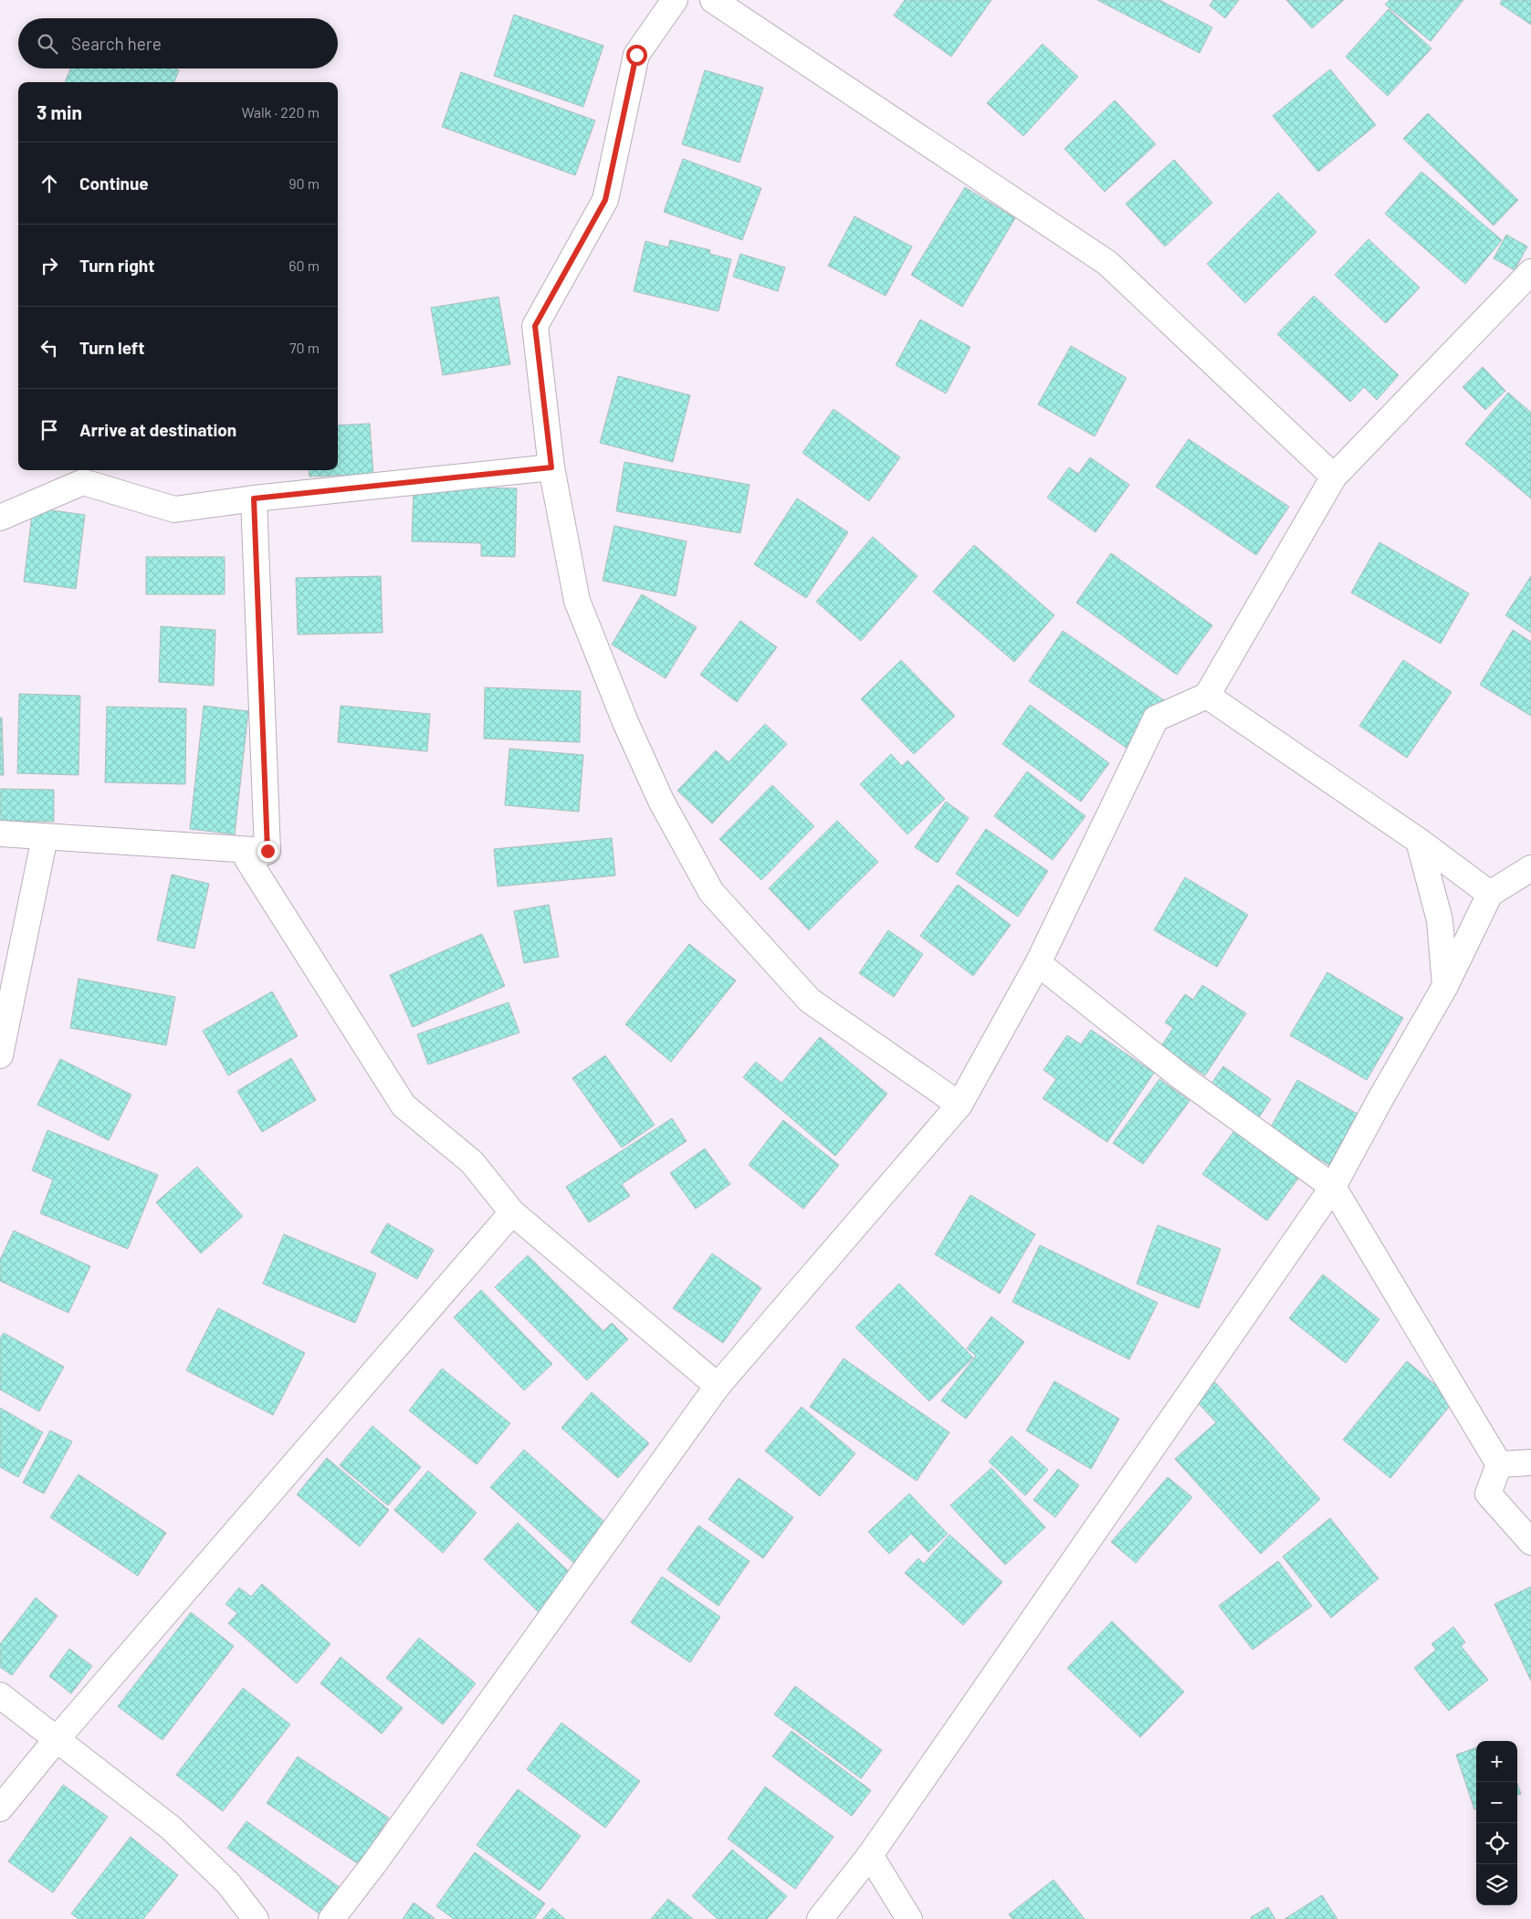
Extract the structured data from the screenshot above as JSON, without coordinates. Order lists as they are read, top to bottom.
{
  "page": {
    "search": "Search here",
    "heading": ["3 min", "Walk · 220 m"],
    "list": [
      ["Continue", "90 m"],
      ["Turn right", "60 m"],
      ["Turn left", "70 m"],
      "Arrive at destination"
    ],
    "map_buttons": ["+", "−"]
  }
}
